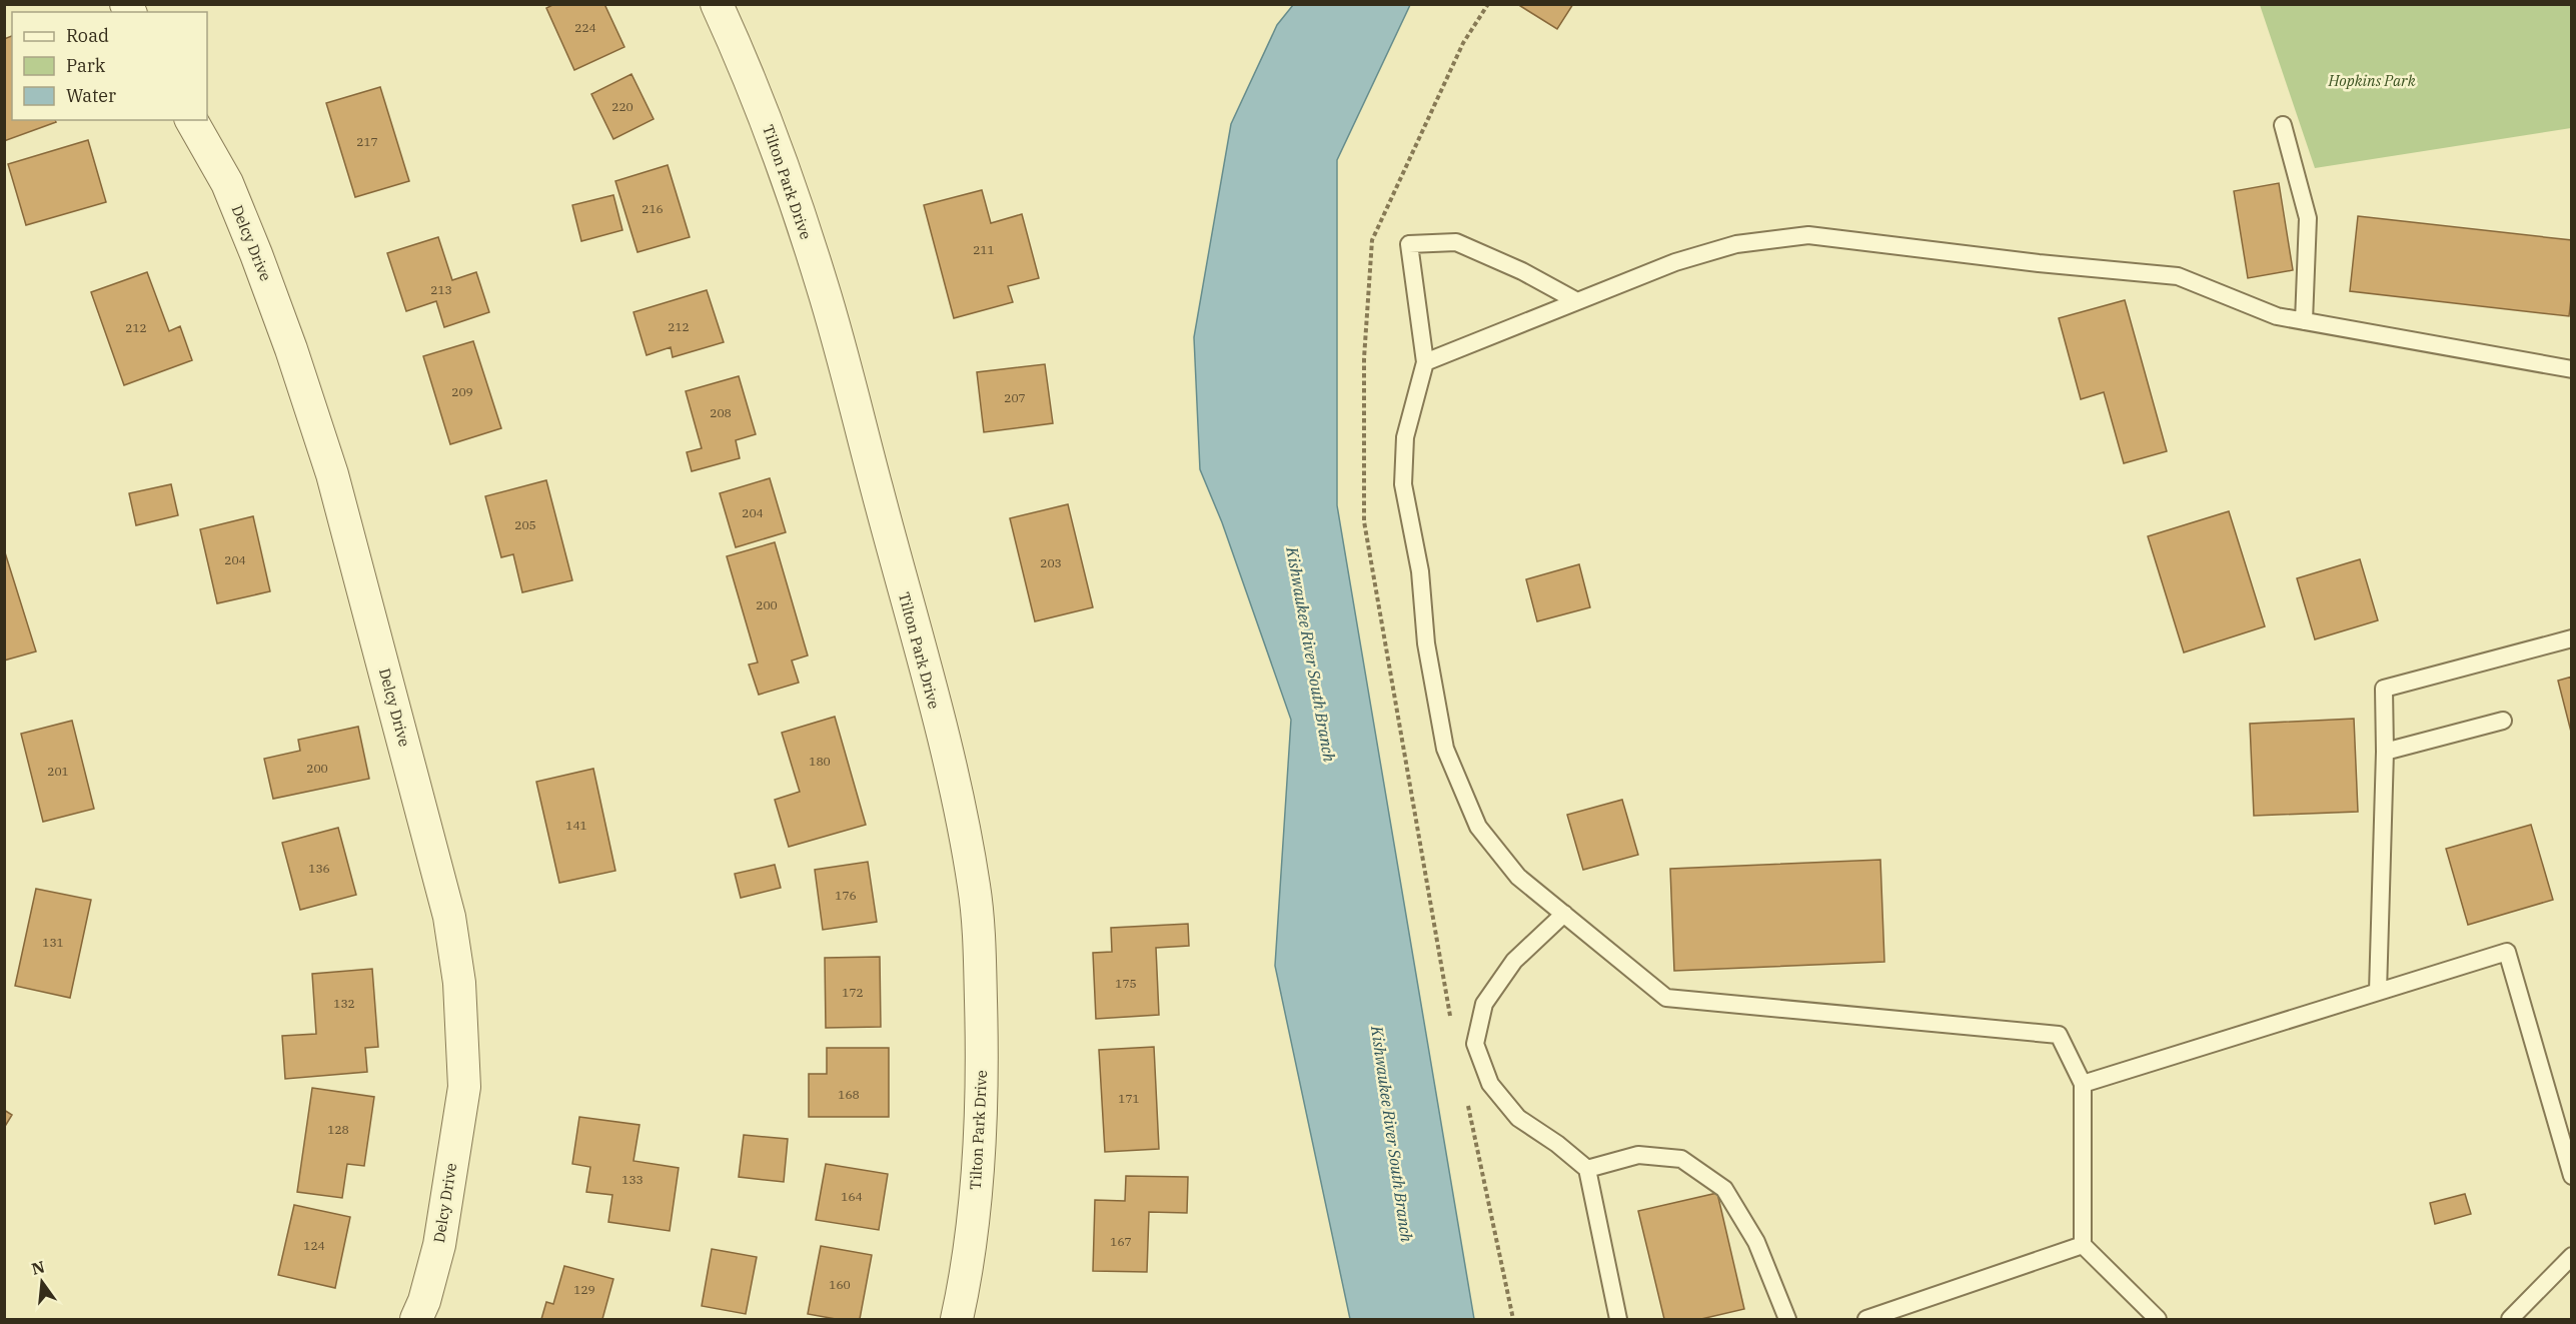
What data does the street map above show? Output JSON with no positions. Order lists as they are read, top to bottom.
{
  "streets": {
    "street": ["Tilton Park Drive", "Delcy Drive"]
  },
  "water": ["Kishwaukee River South Branch"],
  "parks": ["Hopkins Park"],
  "house_numbers": [
    "224",
    "220",
    "217",
    "216",
    "211",
    "213",
    "212",
    "212",
    "209",
    "207",
    "208",
    "204",
    "205",
    "204",
    "203",
    "200",
    "180",
    "200",
    "201",
    "141",
    "136",
    "176",
    "131",
    "175",
    "172",
    "132",
    "168",
    "171",
    "128",
    "133",
    "164",
    "167",
    "124",
    "160",
    "129"
  ],
  "legend": ["Road", "Park", "Water"],
  "north": "top"
}
